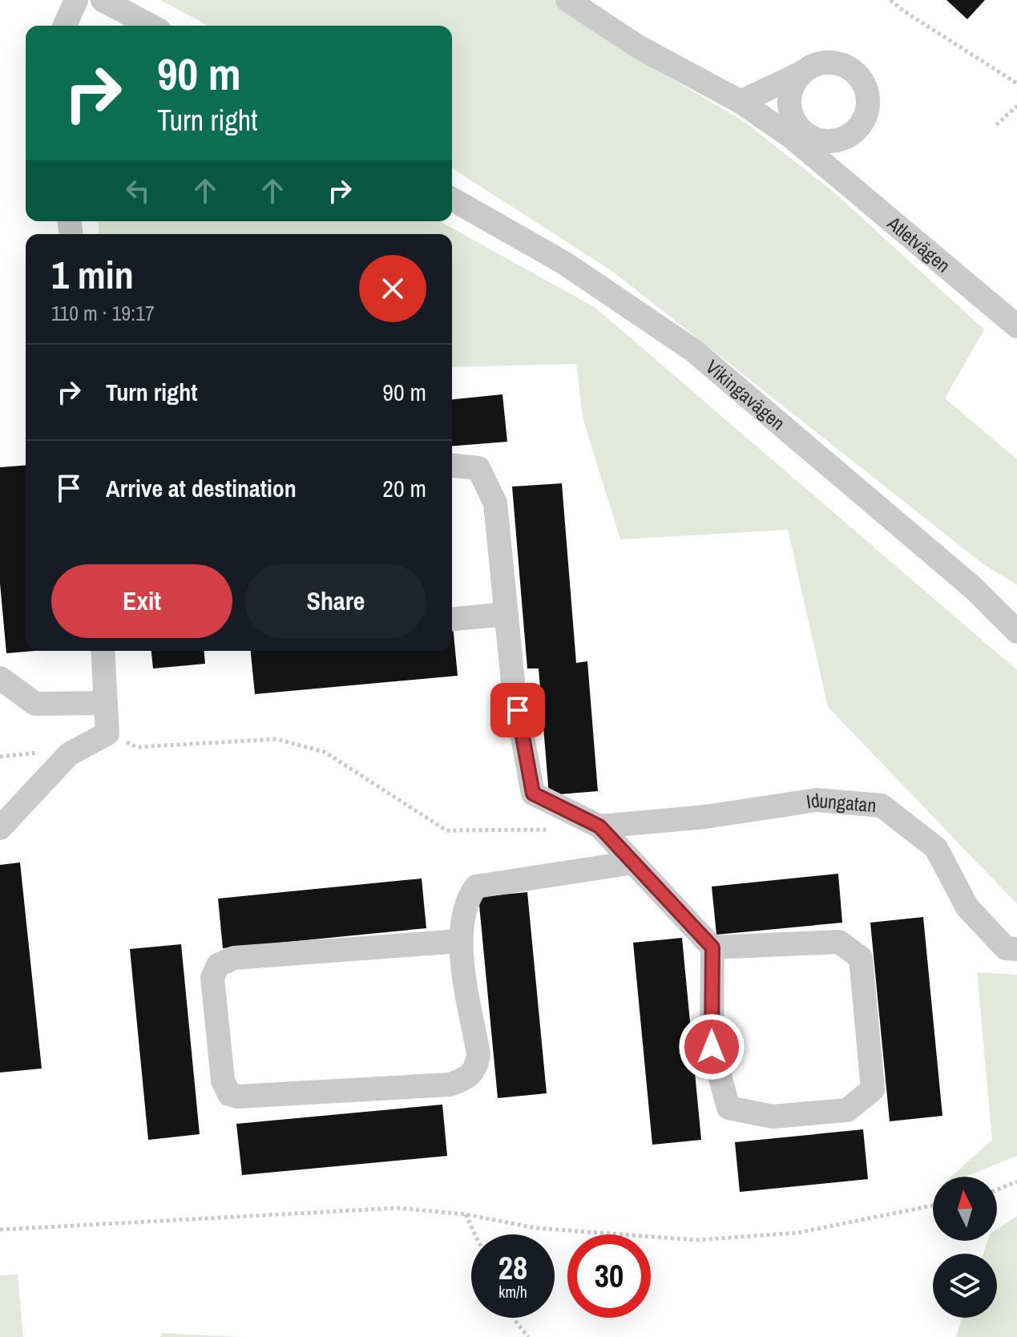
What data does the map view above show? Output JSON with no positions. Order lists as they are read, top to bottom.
{
  "streets": {
    "street": ["Atletvägen", "Vikingavägen", "Idungatan"]
  },
  "north": "top",
  "page": {
    "turn": ["90 m", "Turn right"],
    "heading": ["1 min", "110 m · 19:17"],
    "list": [
      {
        "name": "Turn right",
        "value": "90 m"
      },
      {
        "name": "Arrive at destination",
        "value": "20 m"
      }
    ],
    "buttons": ["Exit", "Share"],
    "speed": "28 km/h",
    "limit": "30"
  }
}
